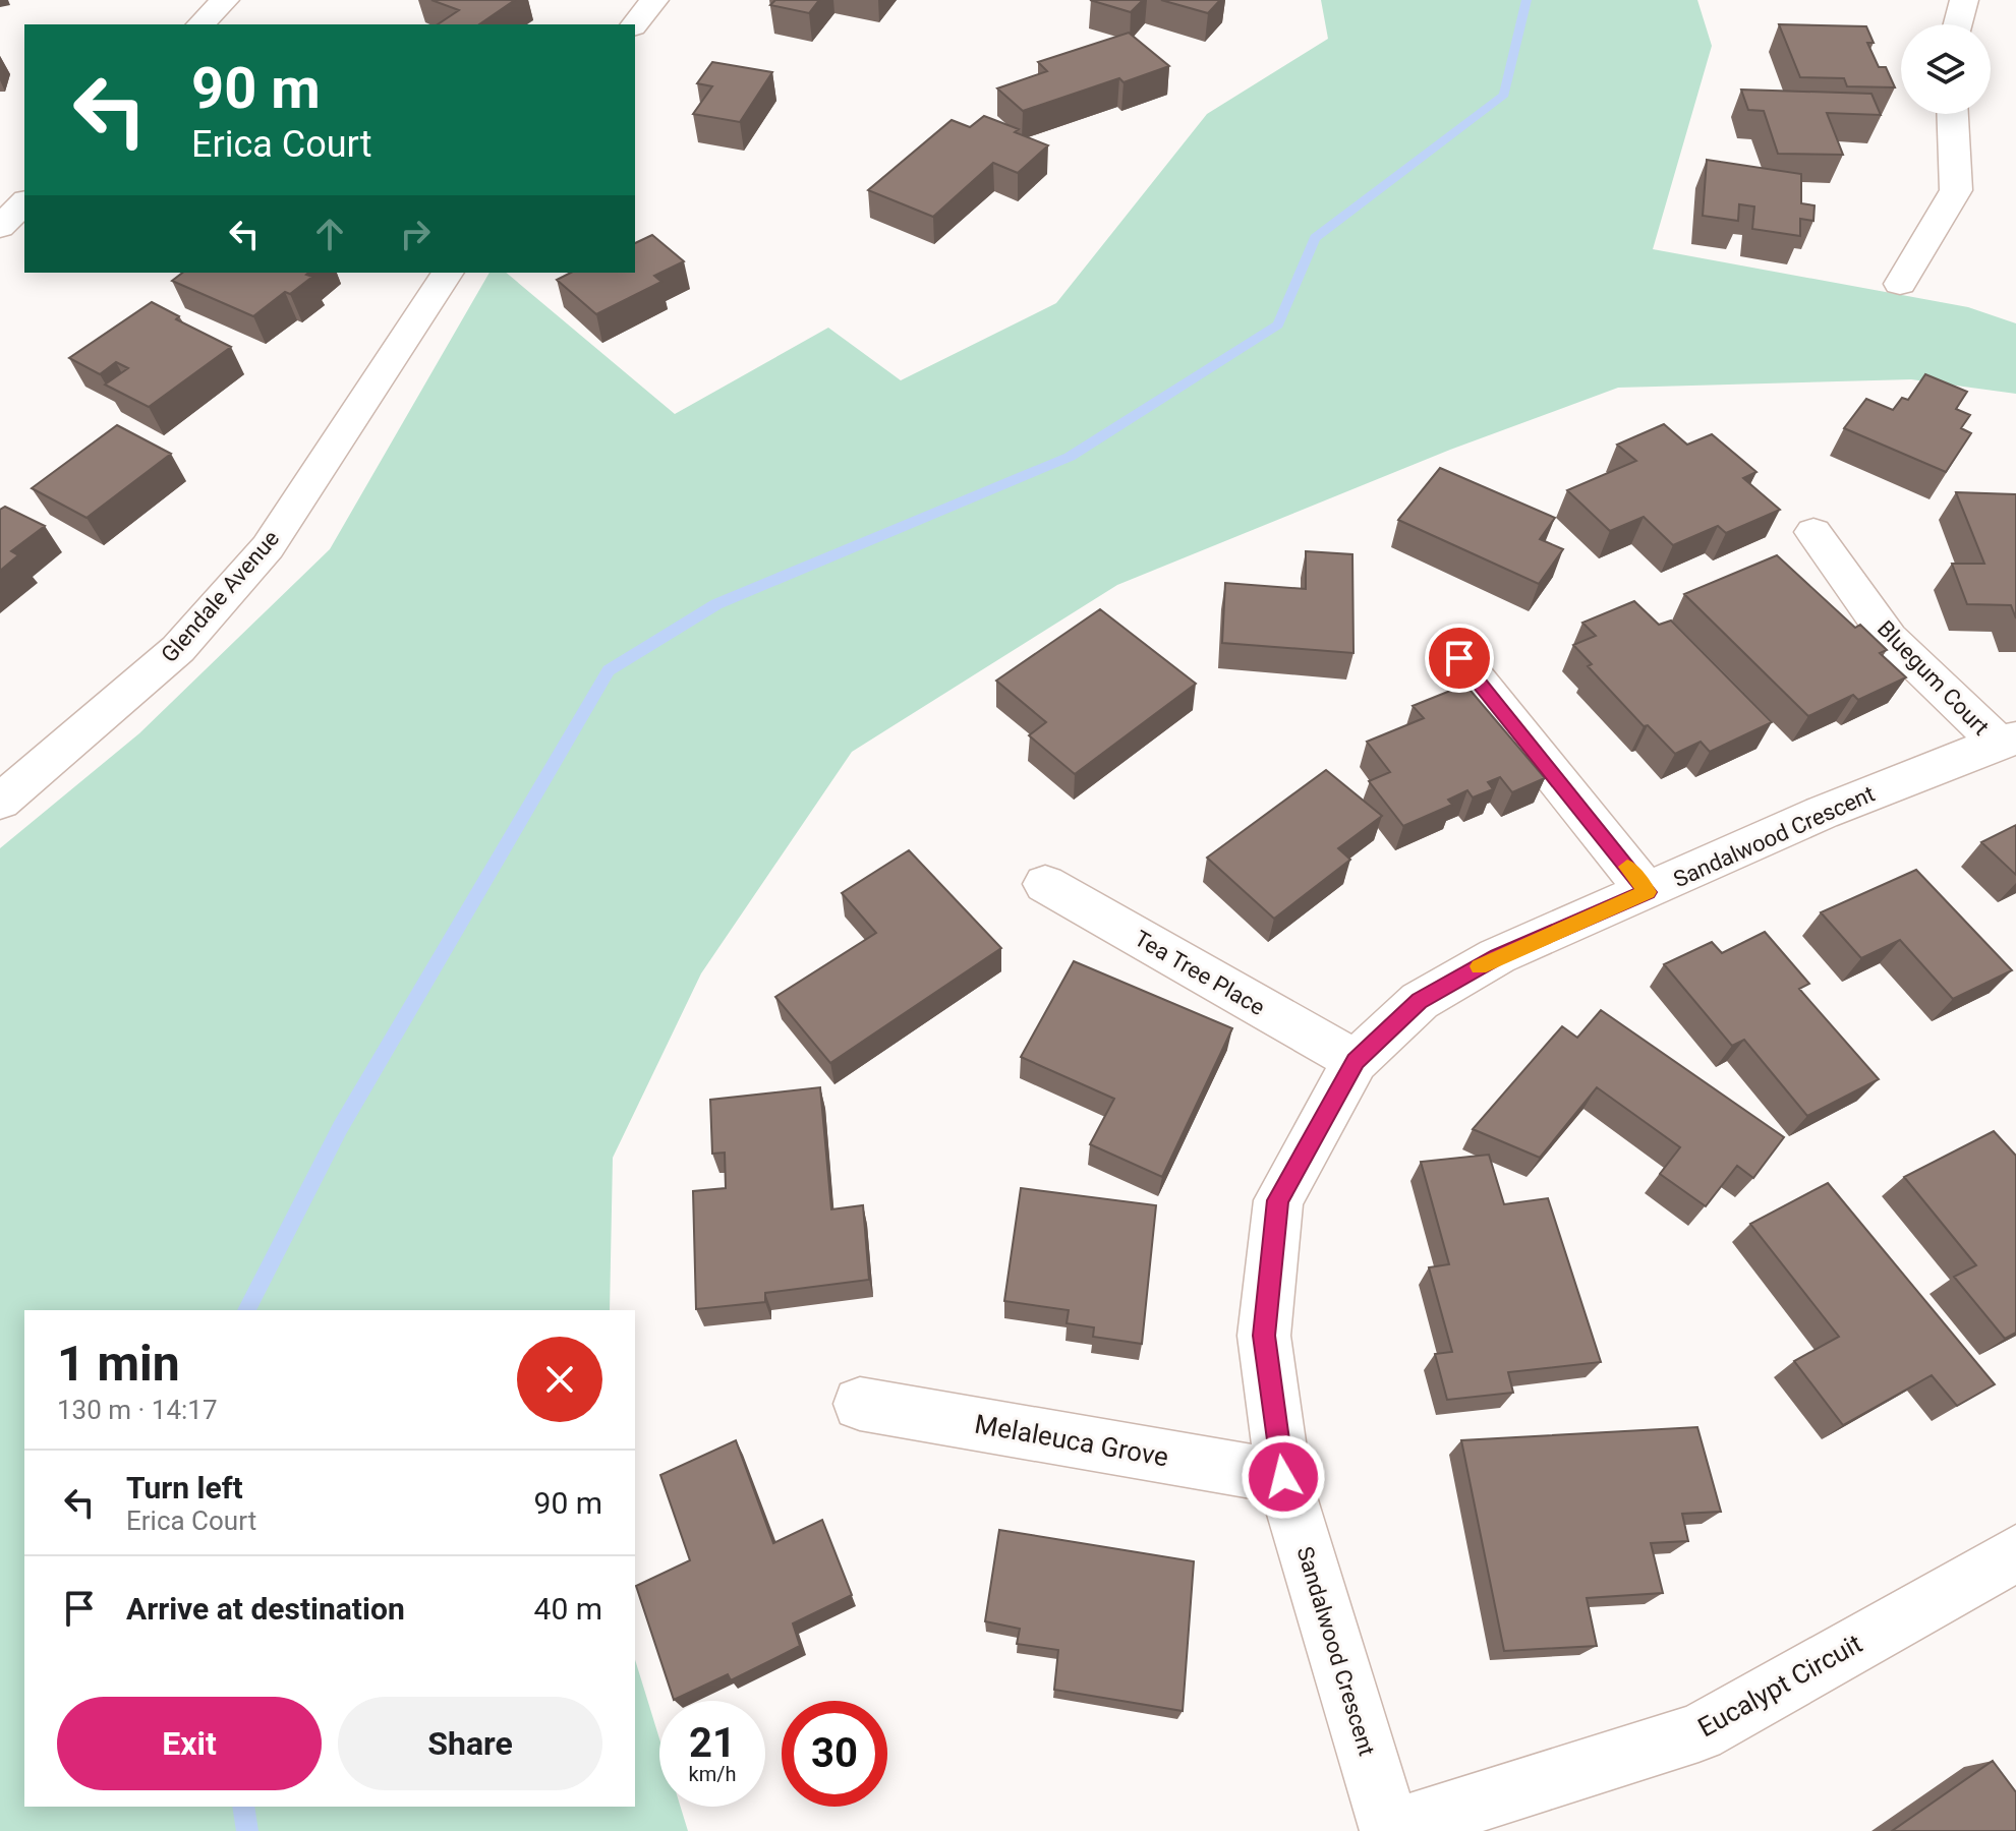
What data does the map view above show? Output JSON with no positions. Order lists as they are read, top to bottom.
{
  "streets": {
    "street": [
      "Glendale Avenue",
      "Bluegum Court",
      "Sandalwood Crescent",
      "Tea Tree Place",
      "Melaleuca Grove",
      "Eucalypt Circuit"
    ]
  },
  "crossings": [
    ["Bluegum Court", "Sandalwood Crescent"],
    ["Sandalwood Crescent", "Tea Tree Place"],
    ["Sandalwood Crescent", "Melaleuca Grove"],
    ["Sandalwood Crescent", "Eucalypt Circuit"]
  ],
  "page": {
    "turn": ["90 m", "Erica Court"],
    "heading": ["1 min", "130 m · 14:17"],
    "list": [
      {
        "name": "Turn left",
        "note": "Erica Court",
        "value": "90 m"
      },
      {
        "name": "Arrive at destination",
        "value": "40 m"
      }
    ],
    "buttons": ["Exit", "Share"],
    "speed": "21 km/h",
    "limit": "30"
  }
}
